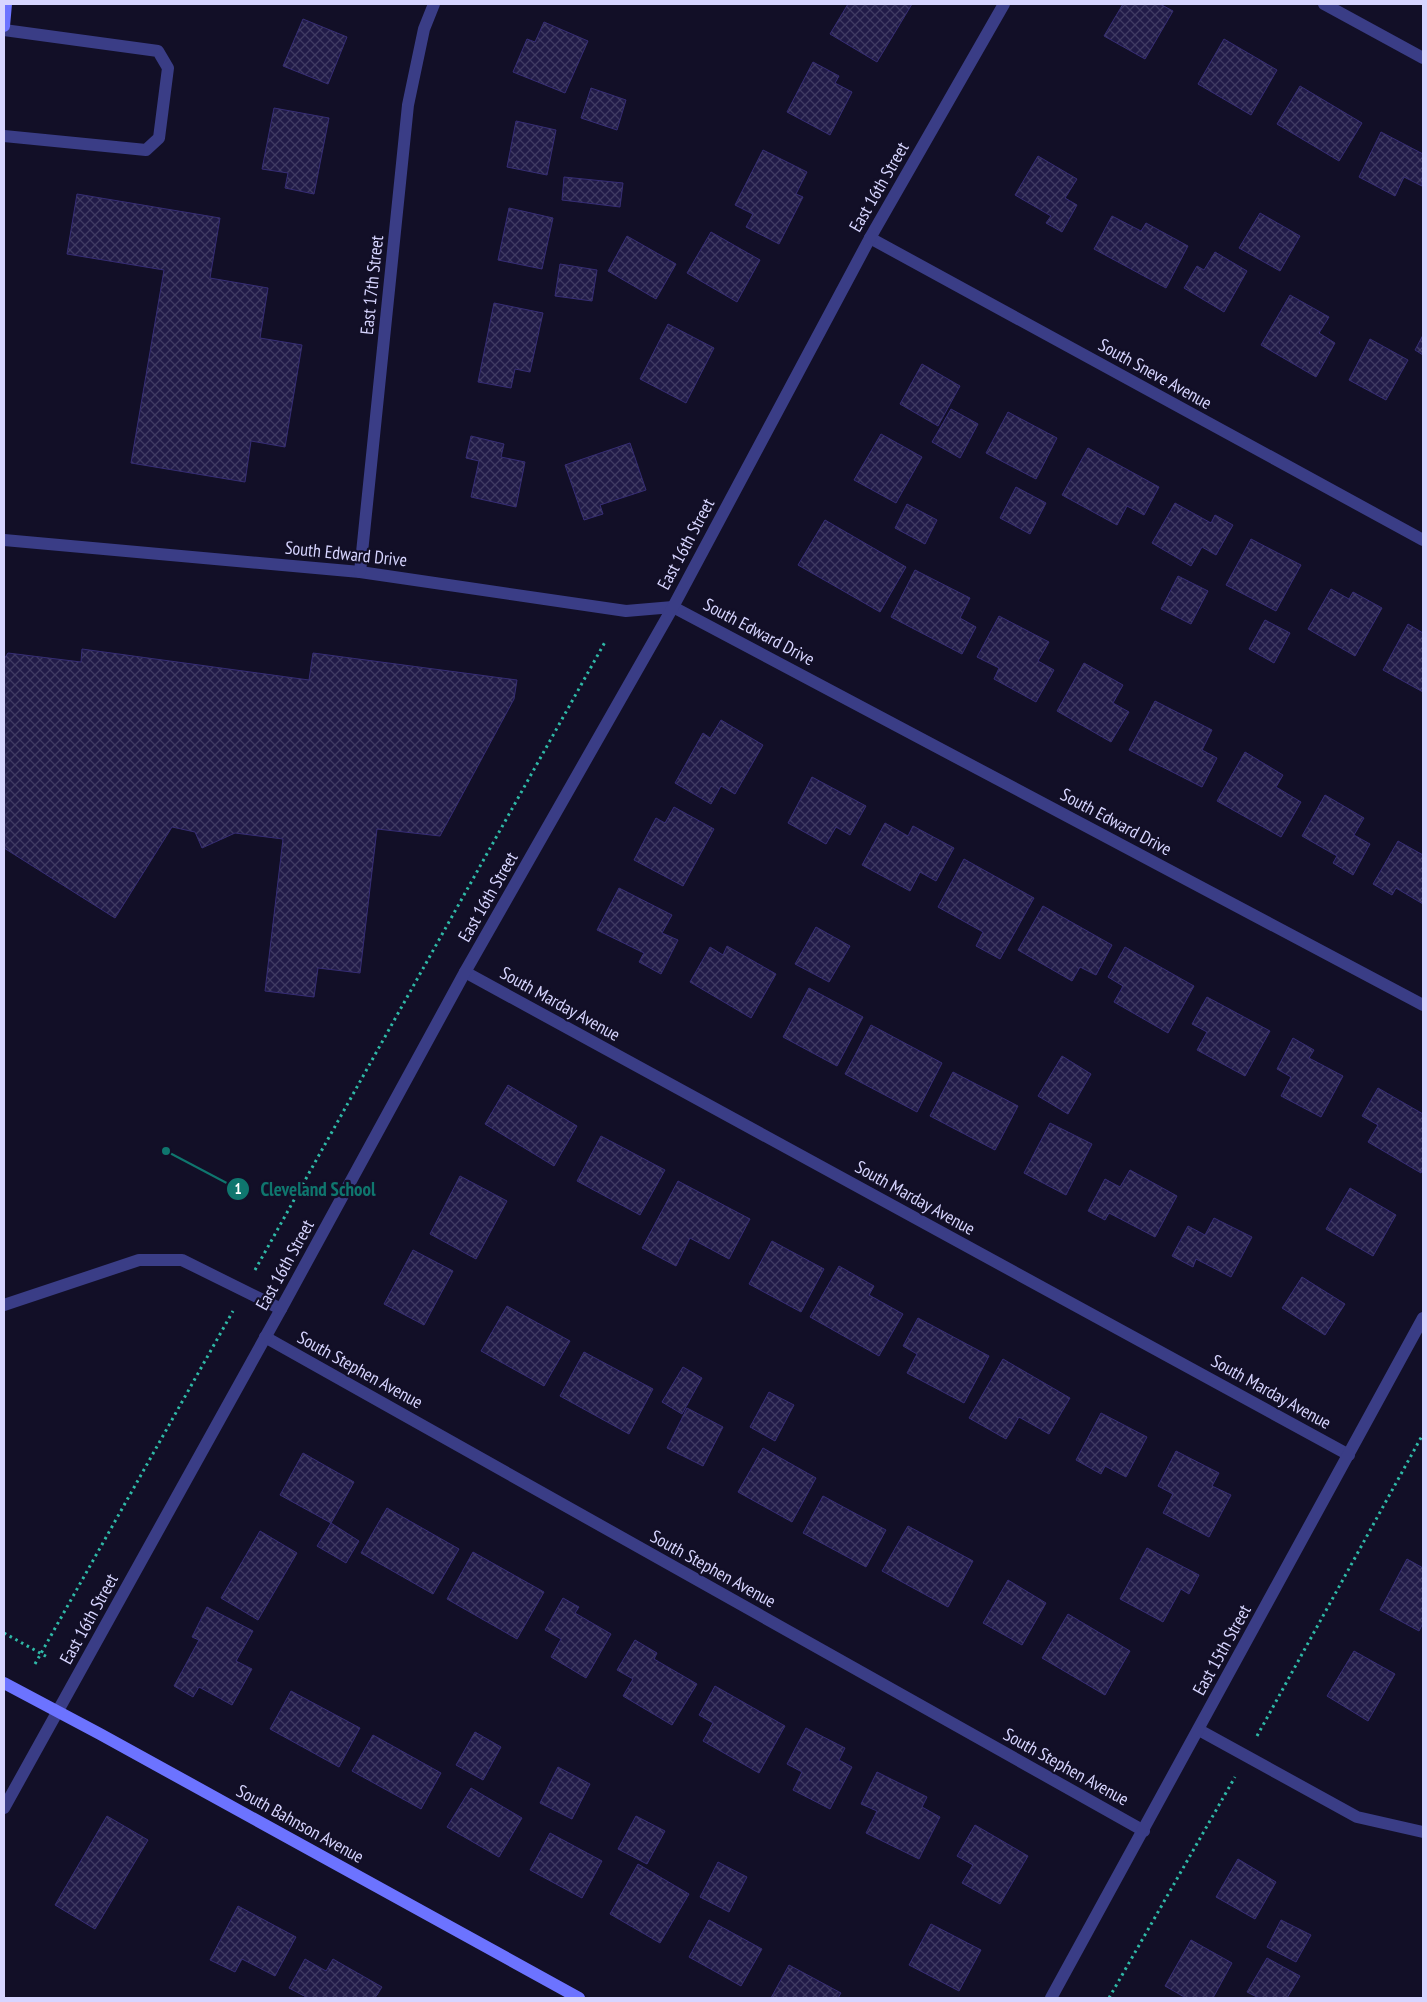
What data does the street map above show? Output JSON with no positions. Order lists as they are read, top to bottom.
{
  "streets": {
    "street": [
      "East 16th Street",
      "East 17th Street",
      "South Sneve Avenue",
      "South Edward Drive",
      "South Marday Avenue",
      "South Stephen Avenue",
      "East 15th Street",
      "South Bahnson Avenue"
    ]
  },
  "crossings": [
    ["East 16th Street", "South Sneve Avenue"],
    ["East 16th Street", "South Edward Drive"],
    ["East 16th Street", "South Marday Avenue"],
    ["East 16th Street", "South Stephen Avenue"],
    ["East 16th Street", "South Bahnson Avenue"],
    ["East 17th Street", "South Edward Drive"],
    ["South Marday Avenue", "East 15th Street"],
    ["South Stephen Avenue", "East 15th Street"]
  ],
  "places": ["Cleveland School"]
}
